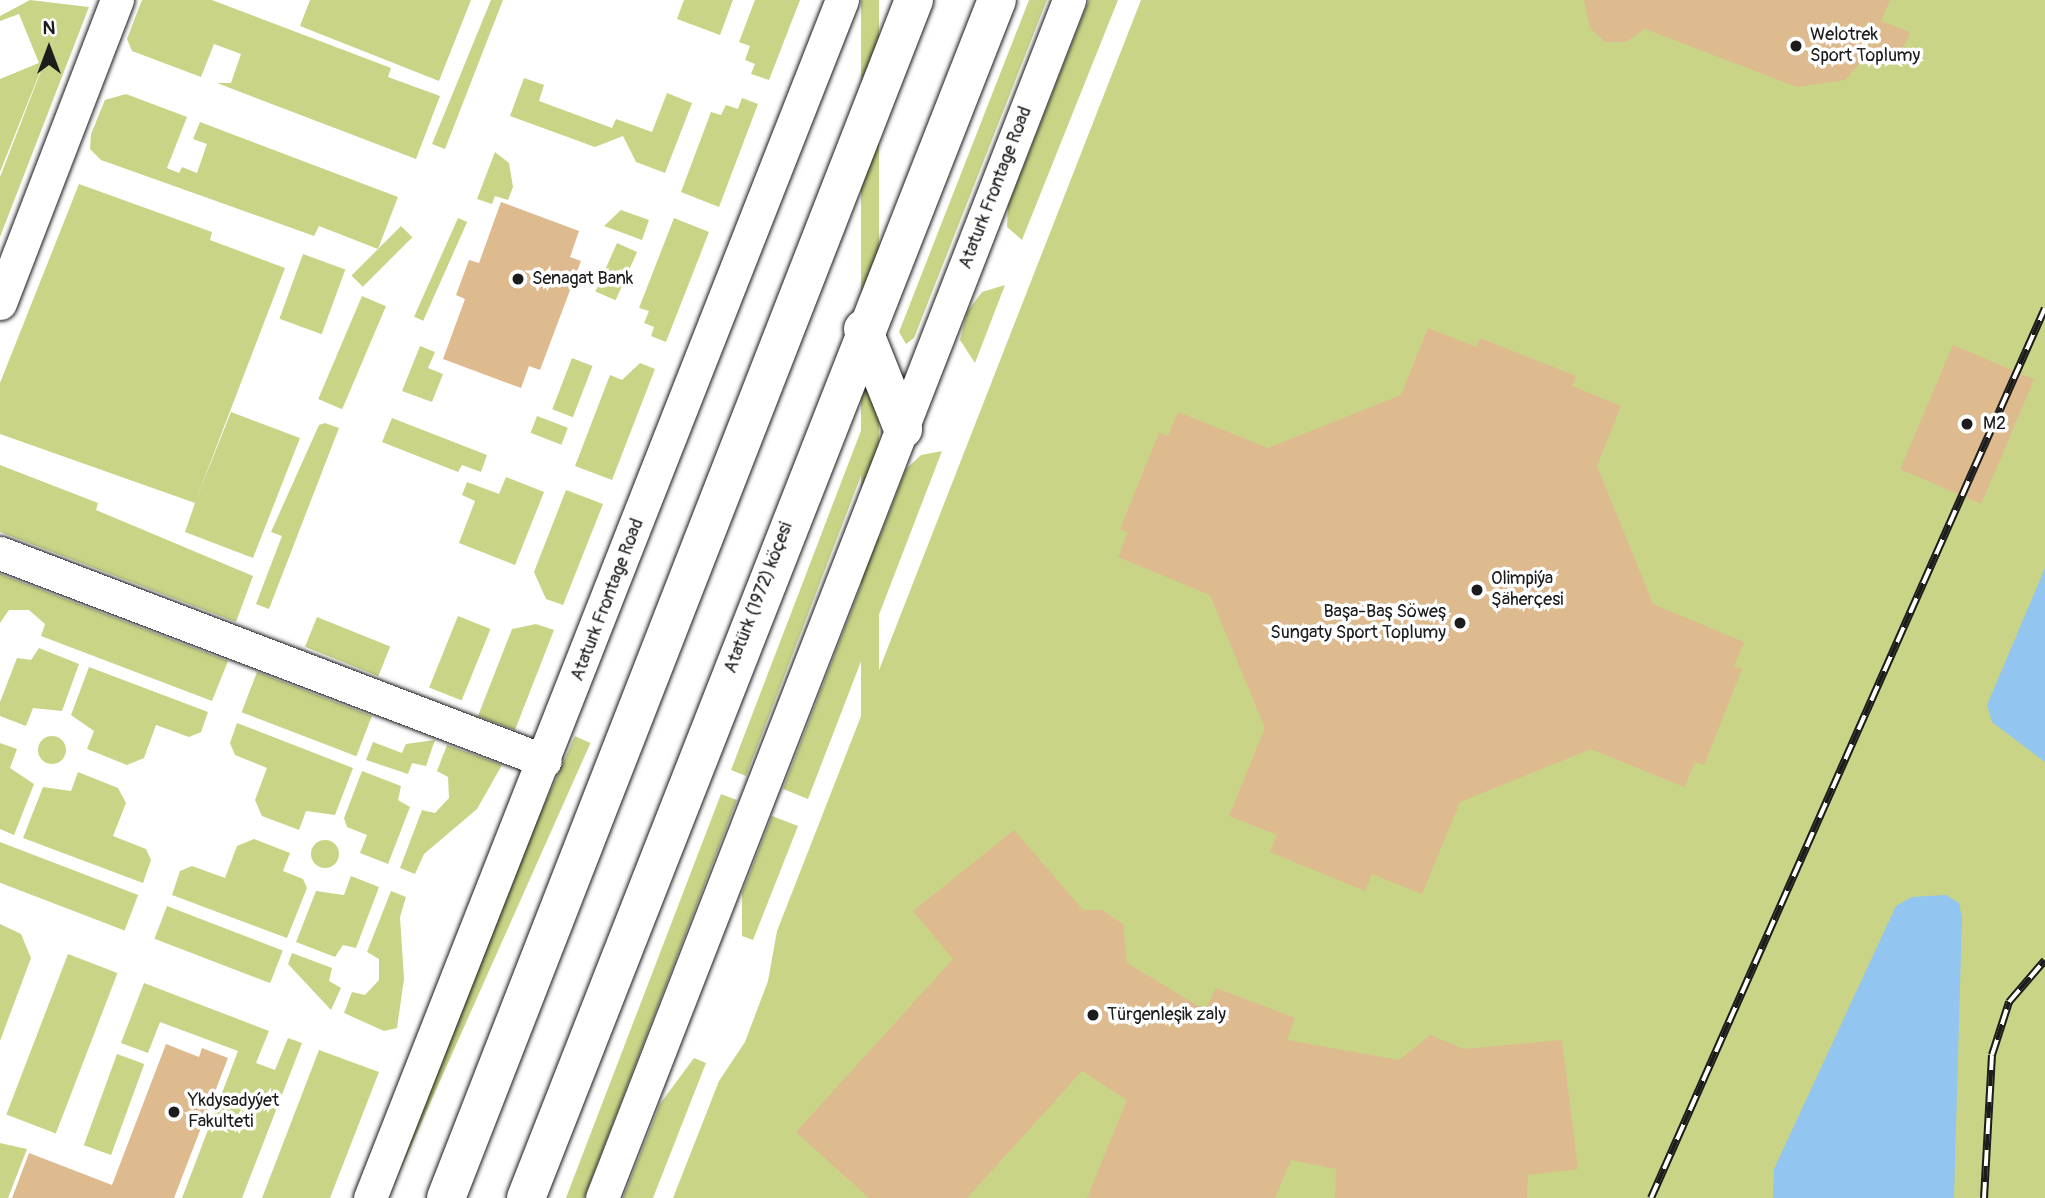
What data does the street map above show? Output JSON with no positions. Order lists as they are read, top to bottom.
{
  "streets": {
    "main road": ["Atatürk (1972) köçesi"],
    "street": ["Ataturk Frontage Road"]
  },
  "places": [
    "Welotrek Sport Toplumy",
    "Senagat Bank",
    "M2",
    "Olimpiýa Şäherçesi",
    "Başa-Baş Söweş Sungaty Sport Toplumy",
    "Türgenleşik zaly",
    "Ykdysadyýet Fakulteti"
  ],
  "north": "top"
}
